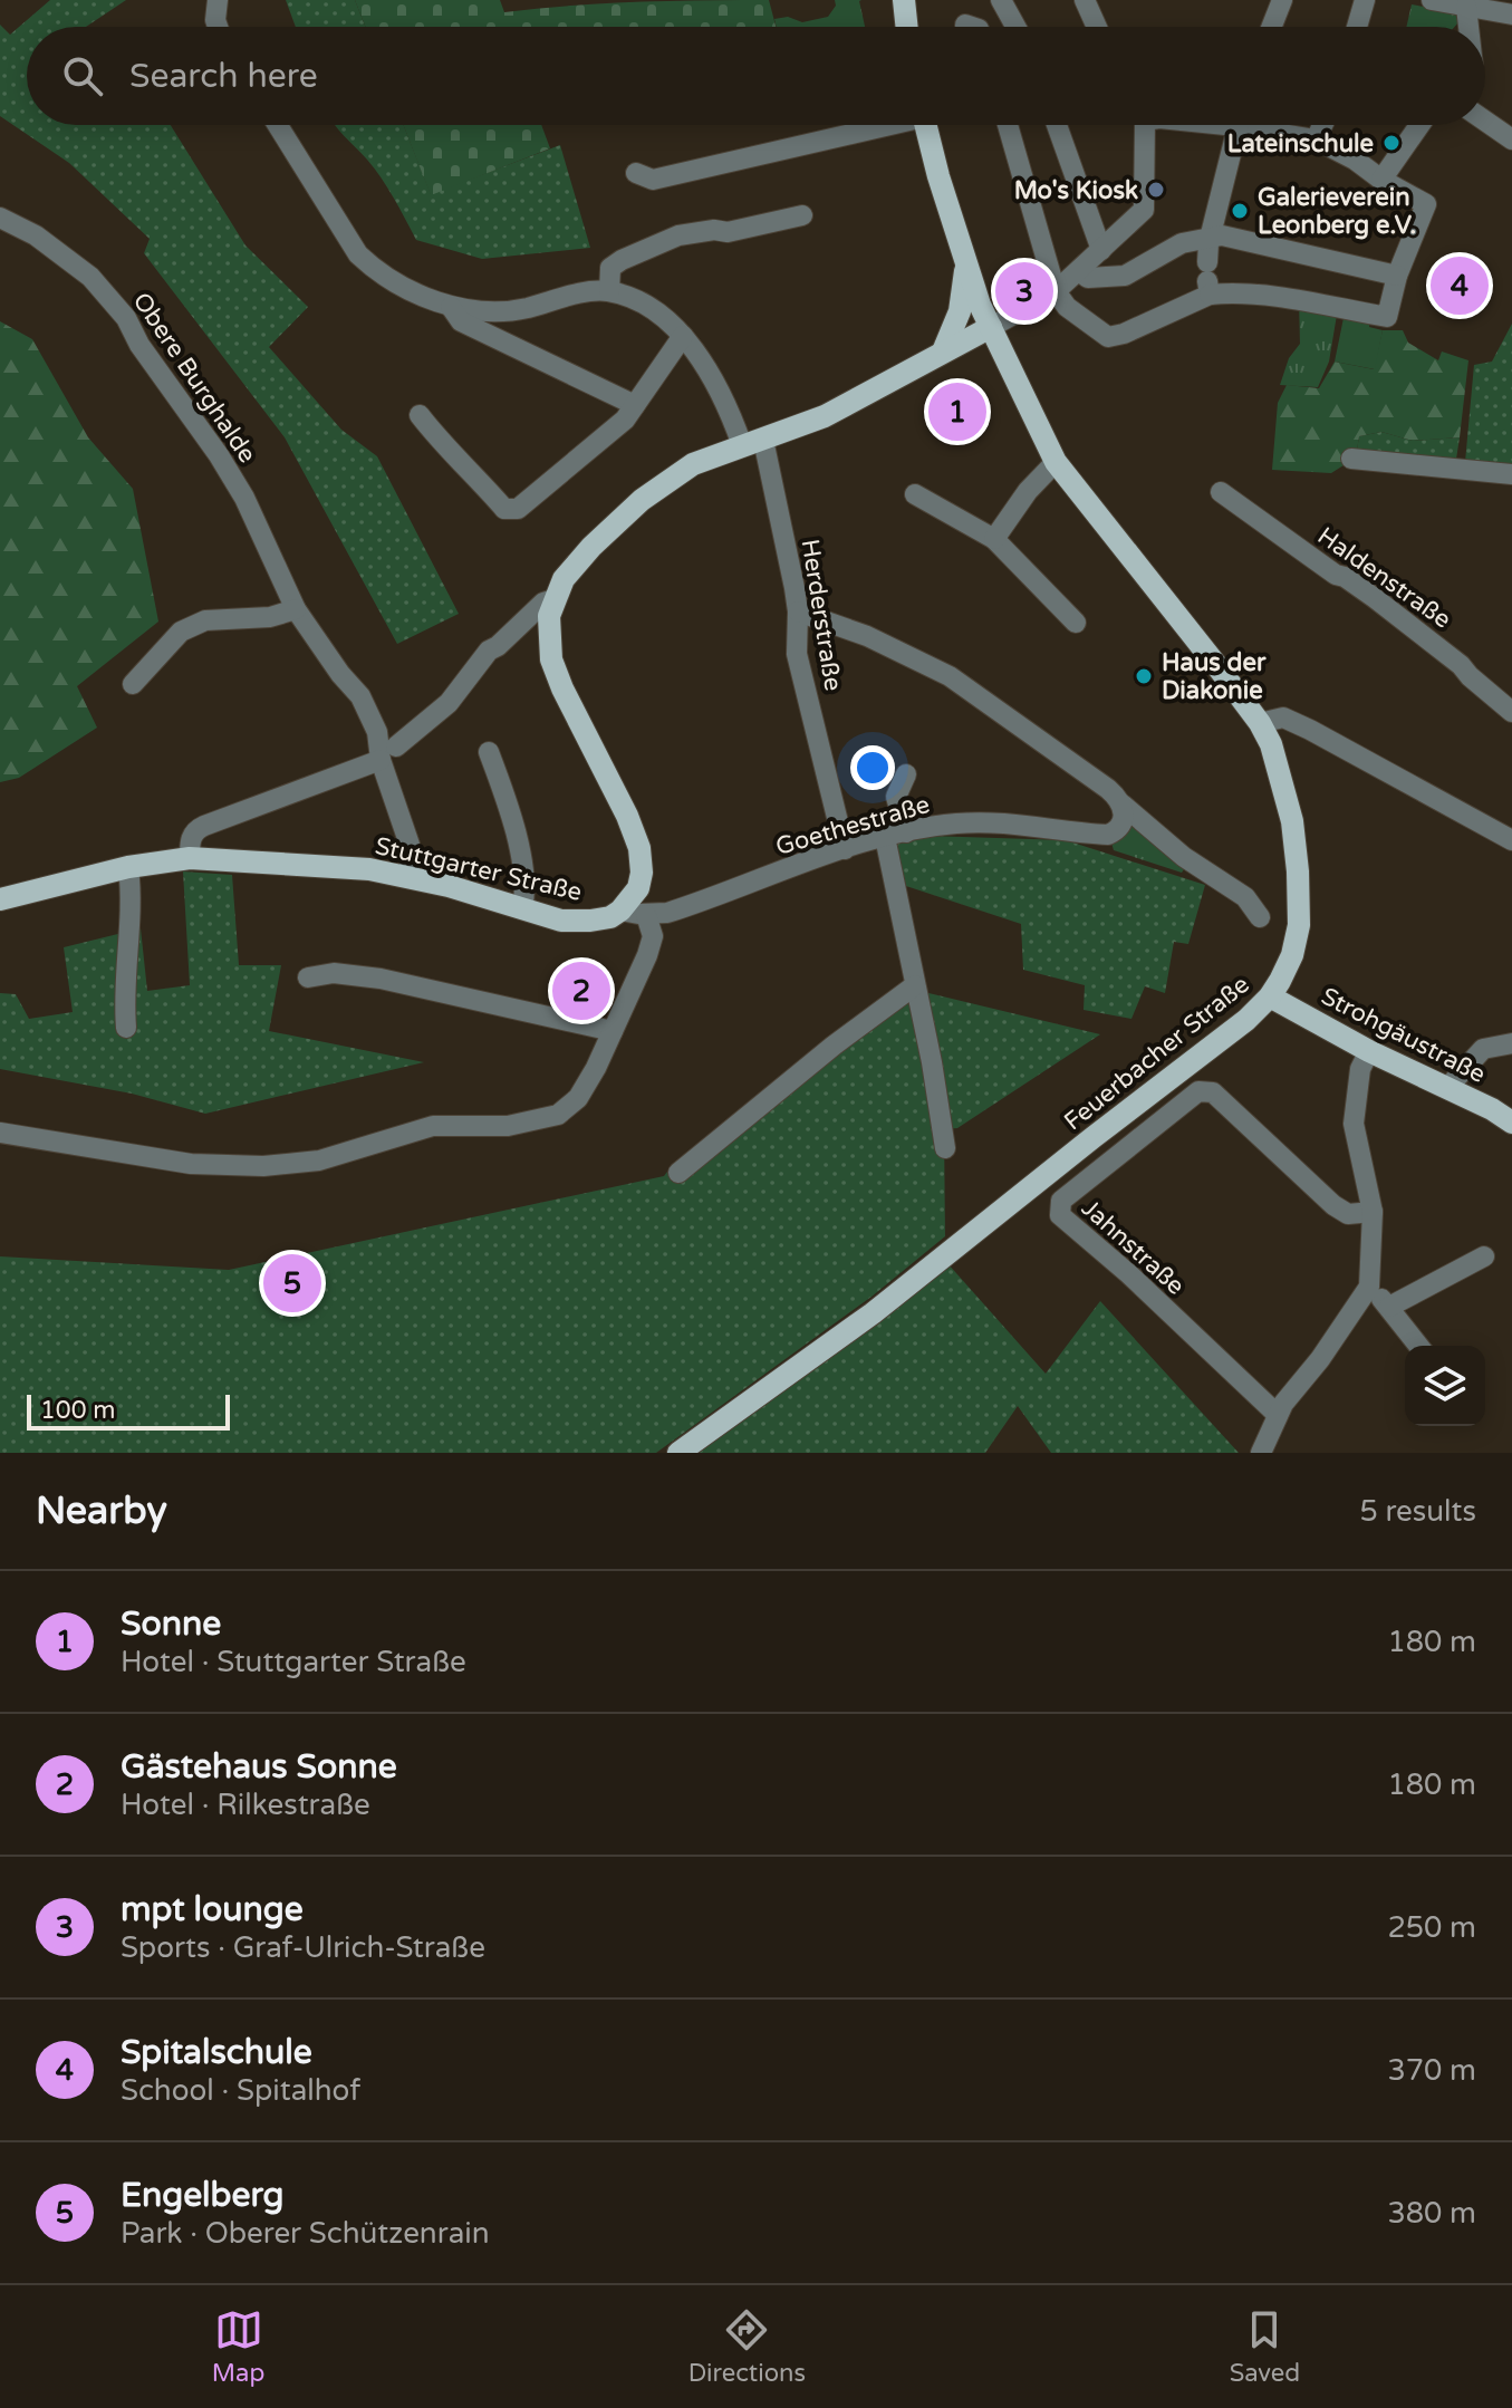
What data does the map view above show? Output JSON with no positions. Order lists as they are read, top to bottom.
{
  "streets": {
    "main road": ["Stuttgarter Straße", "Strohgäustraße", "Feuerbacher Straße"],
    "street": [
      "Obere Burghalde",
      "Haldenstraße",
      "Herderstraße",
      "Goethestraße",
      "Jahnstraße"
    ]
  },
  "crossings": [
    ["Obere Burghalde", "Stuttgarter Straße"],
    ["Herderstraße", "Goethestraße"],
    ["Goethestraße", "Stuttgarter Straße"],
    ["Strohgäustraße", "Feuerbacher Straße"]
  ],
  "places": [
    "Lateinschule",
    "Mo's Kiosk",
    "Galerieverein Leonberg e.V.",
    "Haus der Diakonie"
  ],
  "scale_bar": "100 m",
  "page": {
    "search": "Search here",
    "pins": [
      "4",
      "3",
      "1",
      "2",
      "5"
    ],
    "scale": "100 m",
    "heading": ["Nearby", "5 results"],
    "list": [
      {
        "mark": "1",
        "name": "Sonne",
        "note": "Hotel · Stuttgarter Straße",
        "value": "180 m"
      },
      {
        "mark": "2",
        "name": "Gästehaus Sonne",
        "note": "Hotel · Rilkestraße",
        "value": "180 m"
      },
      {
        "mark": "3",
        "name": "mpt lounge",
        "note": "Sports · Graf-Ulrich-Straße",
        "value": "250 m"
      },
      {
        "mark": "4",
        "name": "Spitalschule",
        "note": "School · Spitalhof",
        "value": "370 m"
      },
      {
        "mark": "5",
        "name": "Engelberg",
        "note": "Park · Oberer Schützenrain",
        "value": "380 m"
      }
    ],
    "nav": ["Map", "Directions", "Saved"]
  }
}
